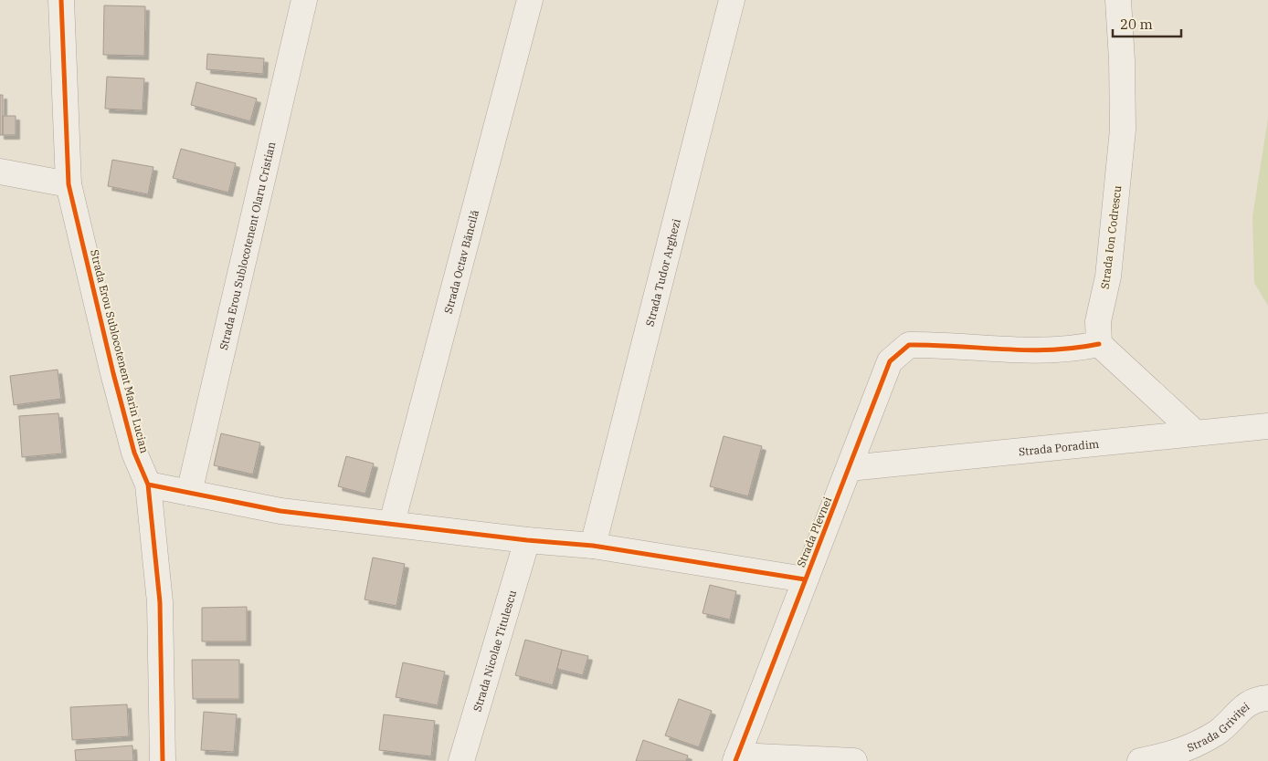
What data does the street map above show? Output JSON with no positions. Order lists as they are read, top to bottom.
{
  "streets": {
    "street": [
      "Strada Ion Codrescu",
      "Strada Erou Sublocotenent Olaru Cristian",
      "Strada Octav Băncilă",
      "Strada Tudor Arghezi",
      "Strada Erou Sublocotenent Marin Lucian",
      "Strada Poradim",
      "Strada Plevnei",
      "Strada Nicolae Titulescu",
      "Strada Griviței"
    ]
  },
  "crossings": [
    ["Strada Ion Codrescu", "Strada Plevnei"],
    ["Strada Poradim", "Strada Plevnei"]
  ],
  "scale_bar": "20 m"
}
